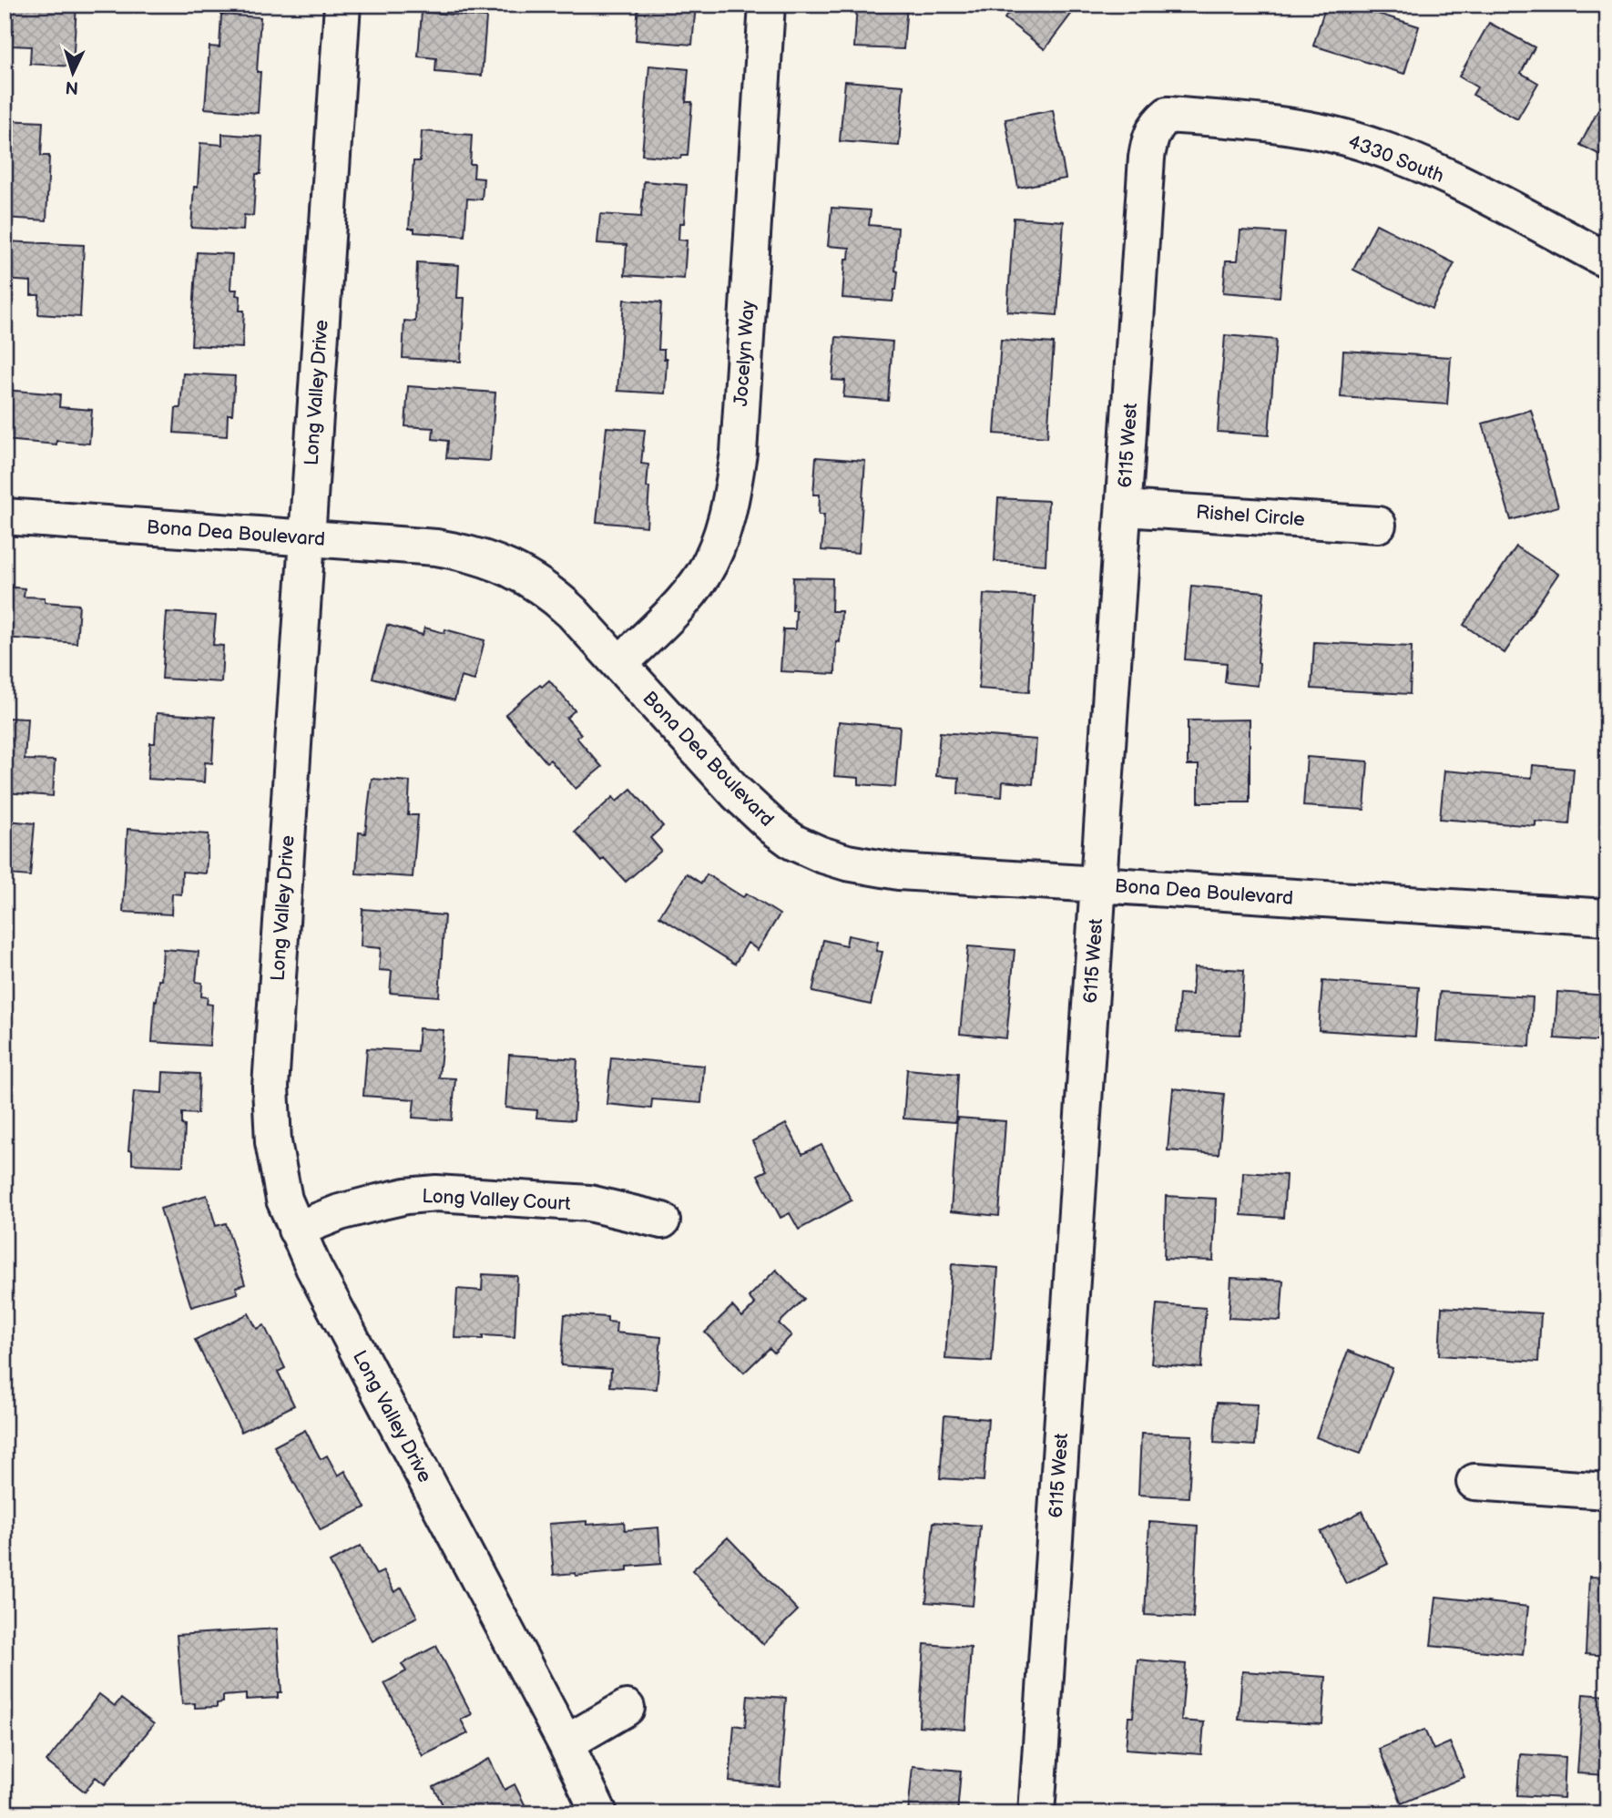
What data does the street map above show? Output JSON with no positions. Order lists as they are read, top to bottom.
{
  "streets": {
    "street": [
      "4330 South",
      "Jocelyn Way",
      "Long Valley Drive",
      "6115 West",
      "Rishel Circle",
      "Bona Dea Boulevard",
      "Long Valley Court"
    ]
  },
  "crossings": [
    ["4330 South", "6115 West"],
    ["Jocelyn Way", "Bona Dea Boulevard"],
    ["Long Valley Drive", "Bona Dea Boulevard"],
    ["Long Valley Drive", "Long Valley Court"],
    ["6115 West", "Rishel Circle"],
    ["6115 West", "Bona Dea Boulevard"]
  ],
  "north": "bottom"
}
